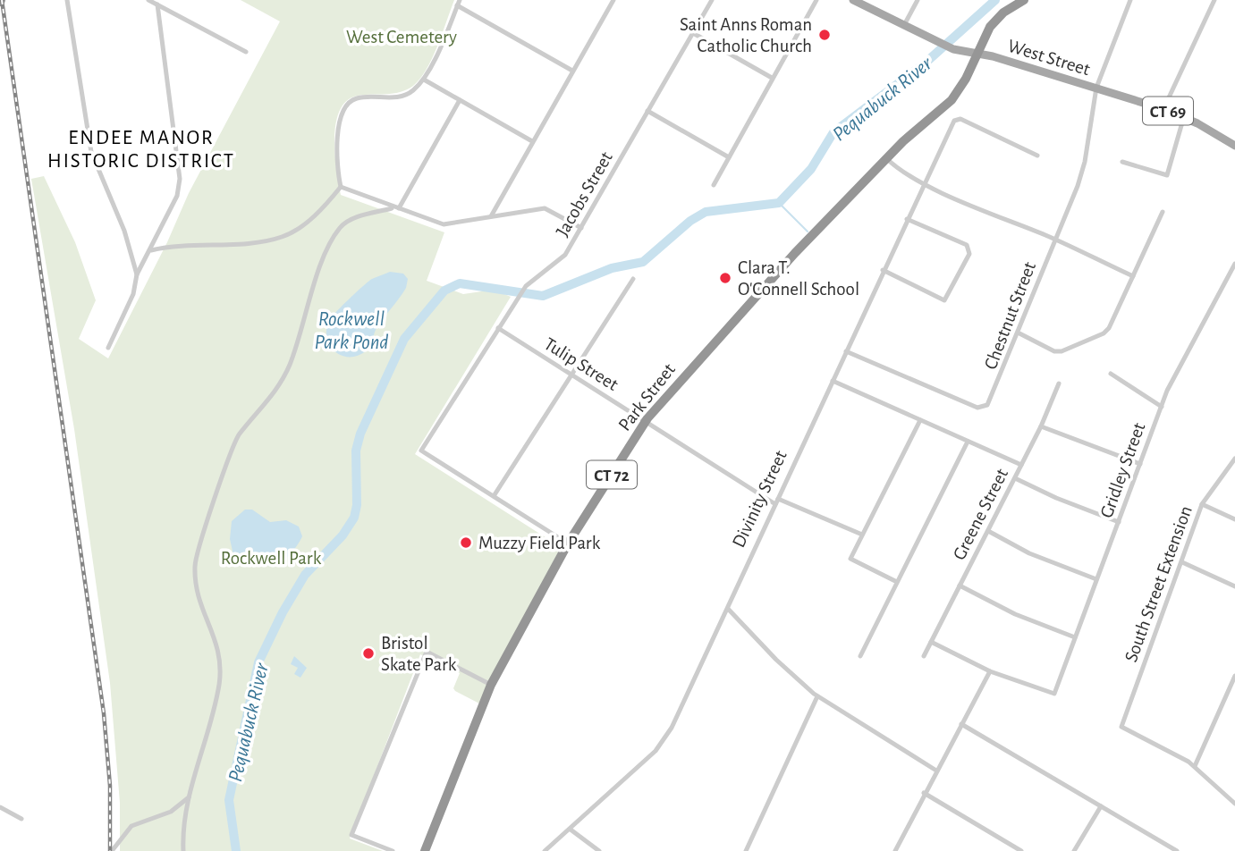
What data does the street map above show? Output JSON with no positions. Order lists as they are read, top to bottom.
{
  "streets": {
    "highway": ["Park Street", "CT 72"],
    "main road": ["West Street", "CT 69"],
    "street": [
      "Jacobs Street",
      "Chestnut Street",
      "Tulip Street",
      "Gridley Street",
      "Divinity Street",
      "Greene Street",
      "South Street Extension"
    ]
  },
  "crossings": [
    ["West Street", "Chestnut Street"],
    ["West Street", "Park Street"],
    ["West Street", "CT 72"],
    ["Jacobs Street", "Tulip Street"],
    ["Chestnut Street", "Divinity Street"],
    ["Tulip Street", "Park Street"],
    ["Tulip Street", "Divinity Street"],
    ["Park Street", "CT 72"]
  ],
  "districts": ["ENDEE MANOR HISTORIC DISTRICT"],
  "water": ["Pequabuck River", "Rockwell Park Pond"],
  "parks": ["West Cemetery", "Rockwell Park"],
  "places": [
    "Saint Anns Roman Catholic Church",
    "Clara T. O'Connell School",
    "Muzzy Field Park",
    "Bristol Skate Park"
  ]
}
